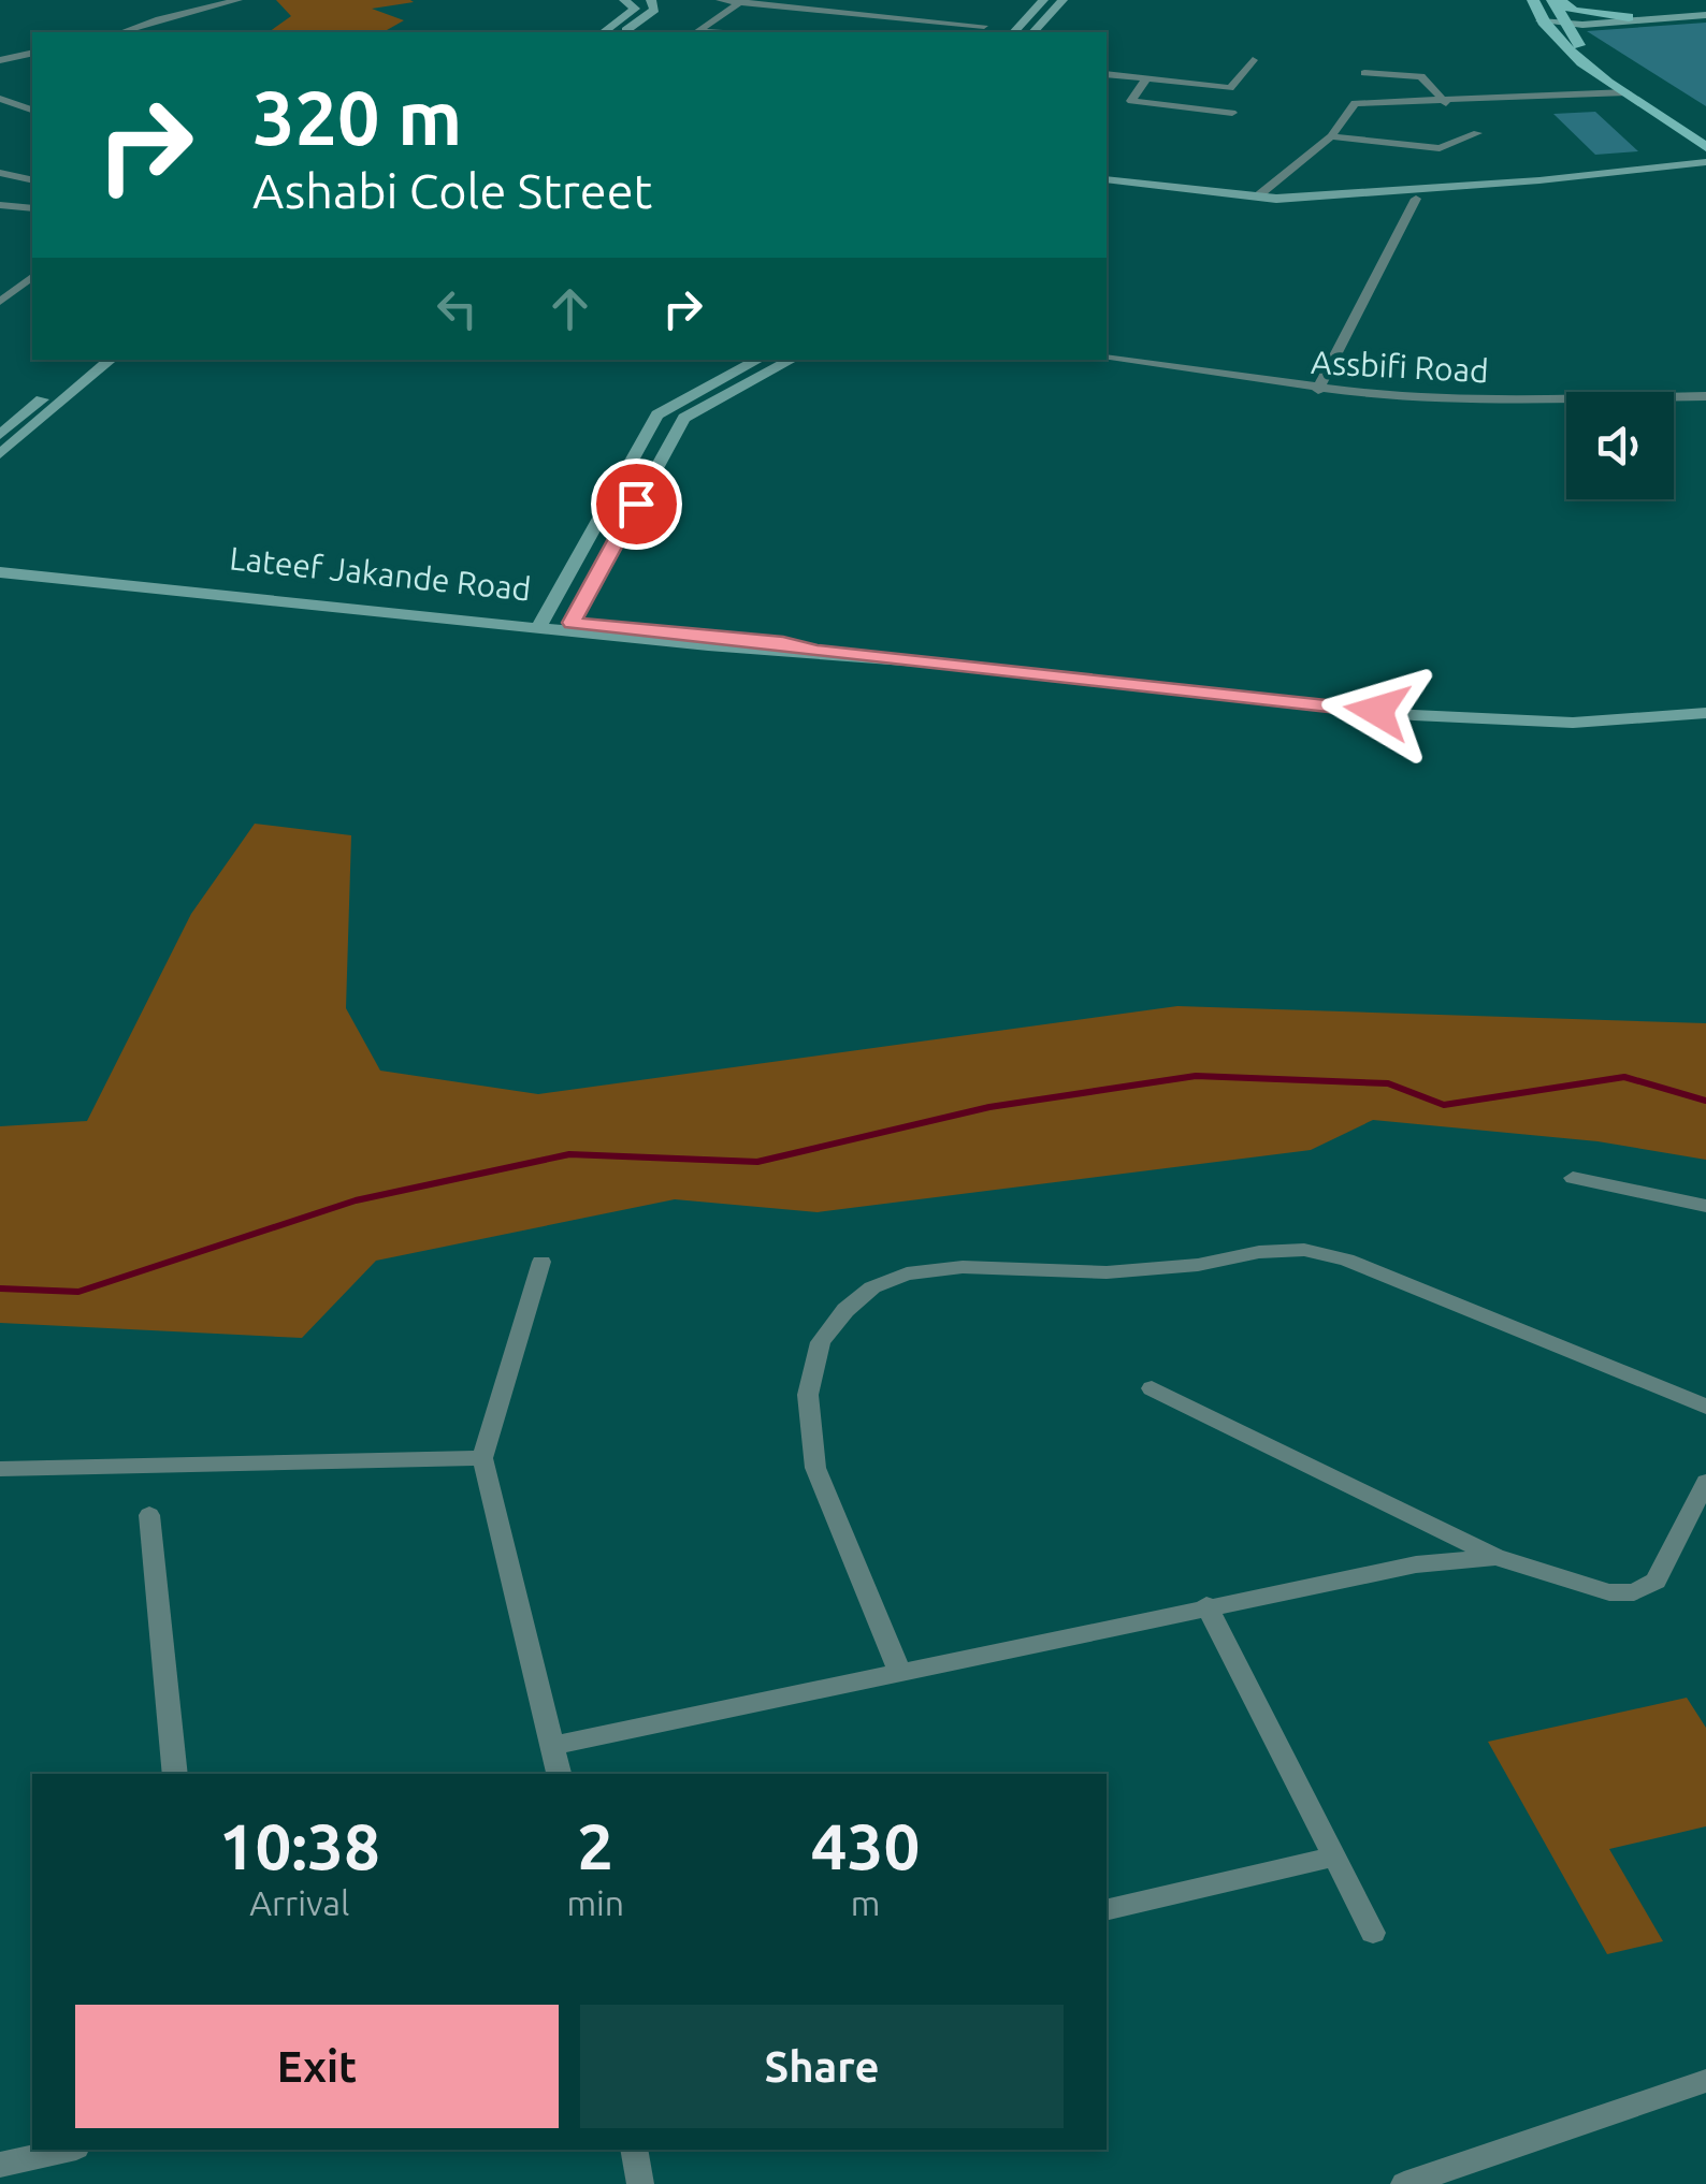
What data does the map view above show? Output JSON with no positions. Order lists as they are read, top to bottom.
{
  "streets": {
    "street": ["Assbifi Road", "Lateef Jakande Road"]
  },
  "page": {
    "turn": ["320 m", "Ashabi Cole Street"],
    "eta": [
      "10:38",
      "Arrival",
      "2",
      "min",
      "430",
      "m"
    ],
    "buttons": ["Exit", "Share"]
  }
}
